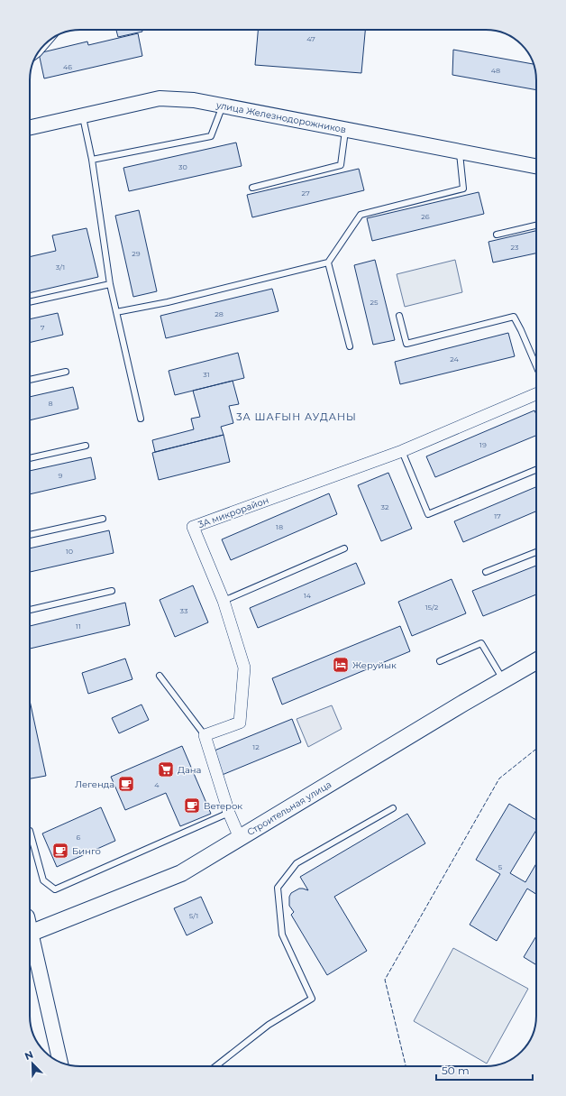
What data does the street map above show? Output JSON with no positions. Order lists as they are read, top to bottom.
{
  "streets": {
    "main road": ["Строительная улица"],
    "street": ["улица Железнодорожников", "3А микрорайон"]
  },
  "districts": ["3А ШАҒЫН АУДАНЫ"],
  "places": {
    "hotel": ["Жеруйык"],
    "supermarket": ["Дана"],
    "cafe": ["Легенда", "Ветерок", "Бинго"]
  },
  "house_numbers": [
    "47",
    "46",
    "48",
    "30",
    "27",
    "26",
    "23",
    "29",
    "3/1",
    "25",
    "28",
    "7",
    "24",
    "31",
    "8",
    "19",
    "9",
    "32",
    "17",
    "18",
    "10",
    "14",
    "15/2",
    "33",
    "11",
    "12",
    "4",
    "6",
    "5",
    "5/1"
  ],
  "scale_bar": "50 m",
  "north": "top left"
}
